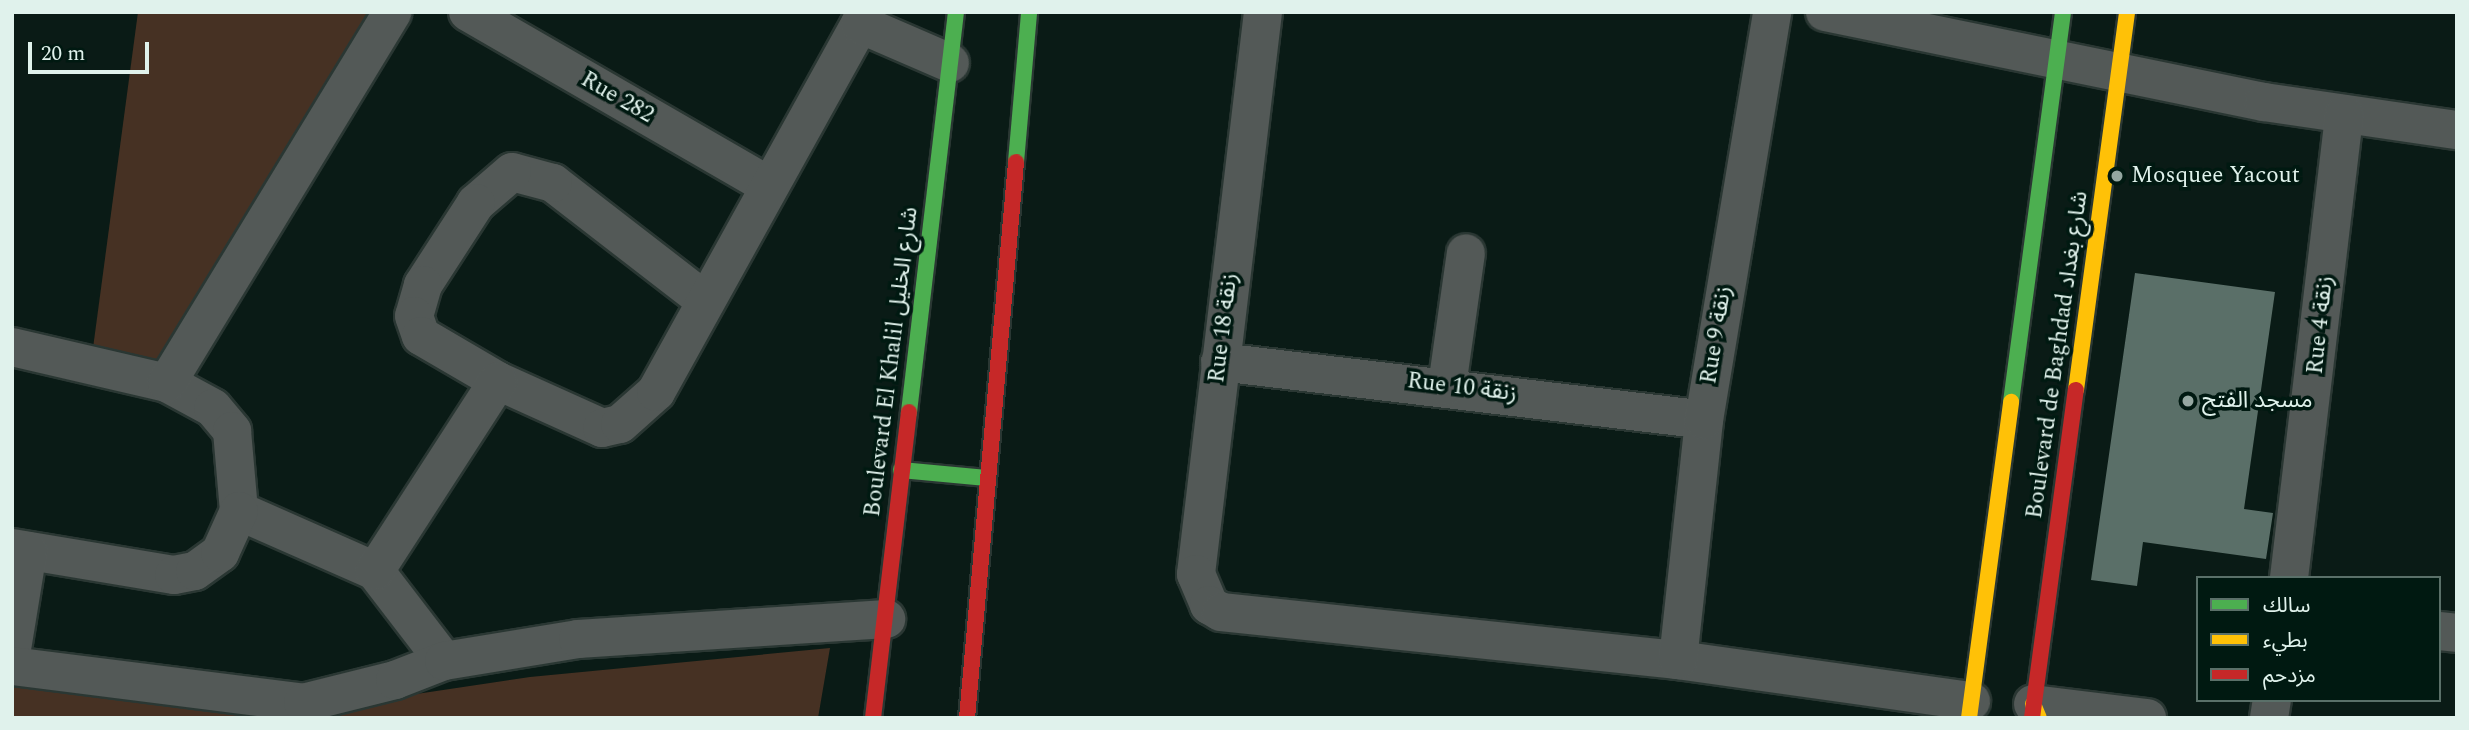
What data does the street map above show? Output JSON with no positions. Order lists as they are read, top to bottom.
{
  "streets": {
    "street": [
      "Rue 282",
      "Rue 4 زنقة",
      "Rue 18 زنقة",
      "Rue 9 زنقة",
      "Boulevard de Baghdad شارع بغداد",
      "Boulevard El Khalil شارع الخليل",
      "Rue 10 زنقة"
    ]
  },
  "crossings": [
    ["Rue 18 زنقة", "Rue 9 زنقة"],
    ["Rue 18 زنقة", "Rue 10 زنقة"],
    ["Rue 9 زنقة", "Rue 10 زنقة"]
  ],
  "places": ["Mosquee Yacout", "مسجد الفتح"],
  "legend": ["سالك", "بطيء", "مزدحم"],
  "scale_bar": "20 m"
}
